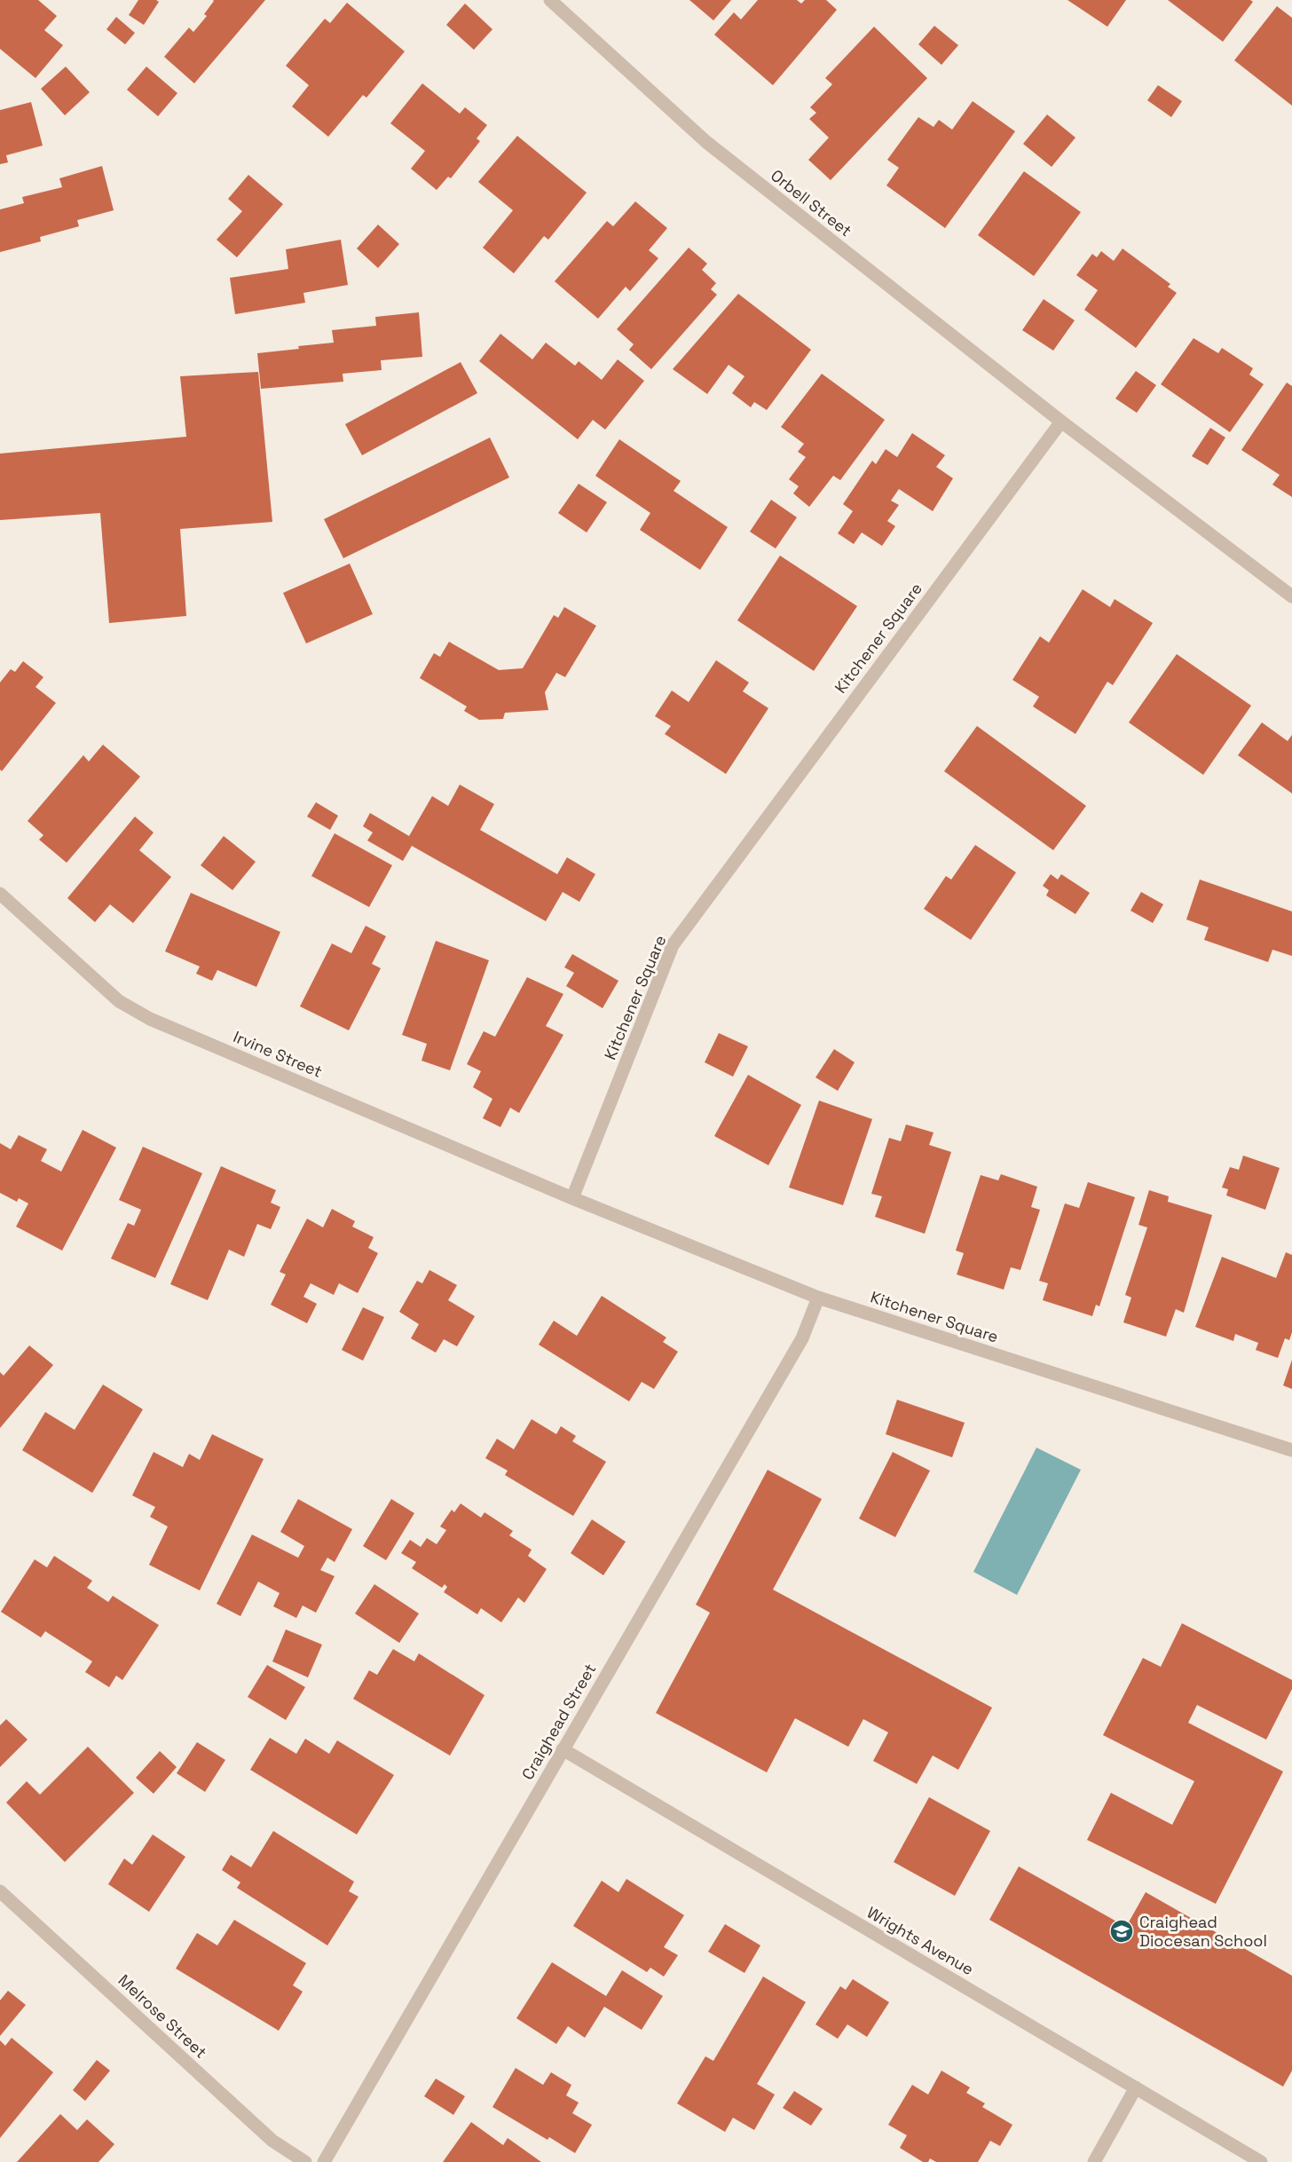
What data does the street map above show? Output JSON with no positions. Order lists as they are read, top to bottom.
{
  "streets": {
    "street": [
      "Orbell Street",
      "Kitchener Square",
      "Irvine Street",
      "Craighead Street",
      "Wrights Avenue",
      "Melrose Street"
    ]
  },
  "crossings": [
    ["Orbell Street", "Kitchener Square"],
    ["Kitchener Square", "Irvine Street"],
    ["Kitchener Square", "Craighead Street"],
    ["Craighead Street", "Wrights Avenue"]
  ],
  "places": {
    "school or university": ["Craighead Diocesan School"]
  }
}
